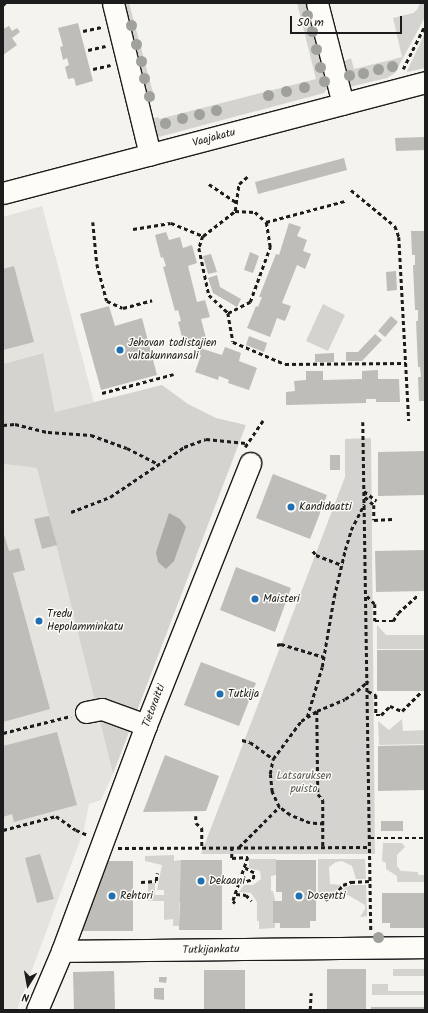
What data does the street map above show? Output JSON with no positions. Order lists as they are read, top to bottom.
{
  "streets": {
    "street": ["Vaajakatu", "Tietoraitti", "Tutkijankatu"]
  },
  "crossings": [
    ["Tietoraitti", "Tutkijankatu"]
  ],
  "parks": ["Latsaruksen puisto"],
  "places": [
    "Jehovan todistajien valtakunnansali",
    "Kandidaatti",
    "Maisteri",
    "Tredu Hepolamminkatu",
    "Tutkija",
    "Dekaani",
    "Rehtori",
    "Dosentti"
  ],
  "scale_bar": "50 m",
  "north": "bottom"
}
